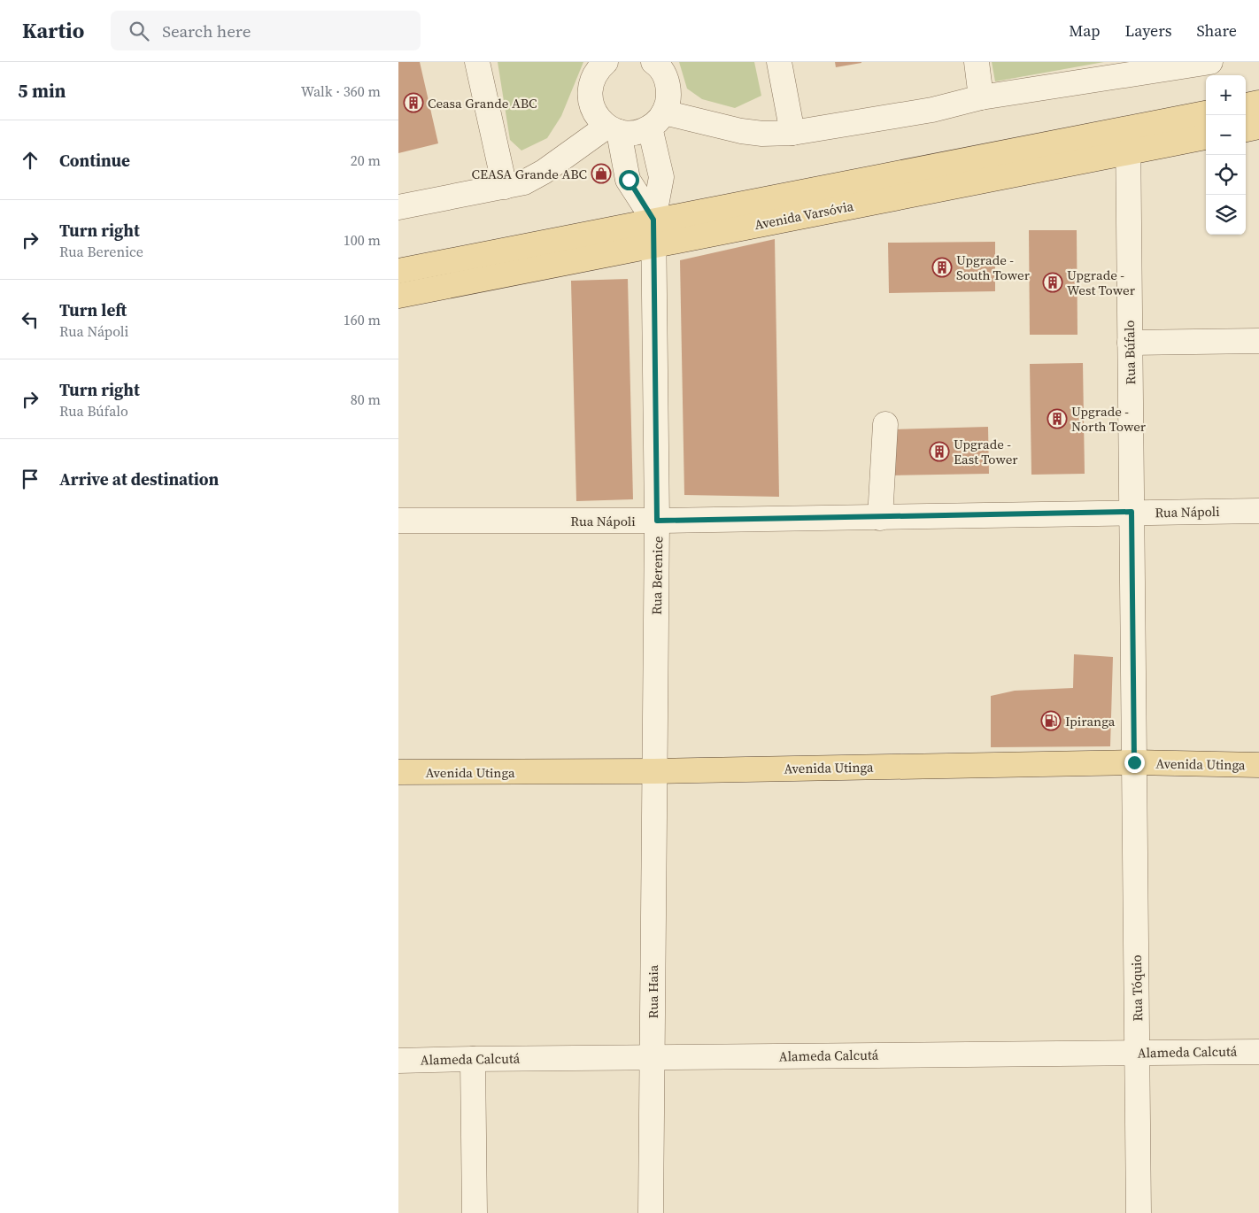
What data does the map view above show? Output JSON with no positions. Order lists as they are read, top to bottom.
{
  "streets": {
    "main road": ["Avenida Varsóvia", "Avenida Utinga"],
    "street": [
      "Rua Búfalo",
      "Rua Nápoli",
      "Rua Berenice",
      "Rua Tóquio",
      "Rua Haia",
      "Alameda Calcutá"
    ]
  },
  "crossings": [
    ["Avenida Varsóvia", "Rua Búfalo"],
    ["Avenida Varsóvia", "Rua Berenice"],
    ["Rua Búfalo", "Rua Nápoli"],
    ["Rua Búfalo", "Avenida Utinga"],
    ["Rua Búfalo", "Rua Tóquio"],
    ["Rua Nápoli", "Rua Berenice"],
    ["Rua Berenice", "Avenida Utinga"],
    ["Rua Berenice", "Rua Haia"],
    ["Avenida Utinga", "Rua Tóquio"],
    ["Avenida Utinga", "Rua Haia"],
    ["Rua Tóquio", "Alameda Calcutá"],
    ["Rua Haia", "Alameda Calcutá"]
  ],
  "places": {
    "building": [
      "Ceasa Grande ABC",
      "Upgrade - South Tower",
      "Upgrade - West Tower",
      "Upgrade - North Tower",
      "Upgrade - East Tower"
    ],
    "shop": ["CEASA Grande ABC"],
    "fuel station": ["Ipiranga"]
  },
  "page": {
    "header": "Kartio",
    "search": "Search here",
    "nav": ["Map", "Layers", "Share"],
    "heading": ["5 min", "Walk · 360 m"],
    "map_buttons": ["+", "−"],
    "list": [
      ["Continue", "20 m"],
      ["Turn right", "Rua Berenice", "100 m"],
      ["Turn left", "Rua Nápoli", "160 m"],
      ["Turn right", "Rua Búfalo", "80 m"],
      "Arrive at destination"
    ]
  }
}
